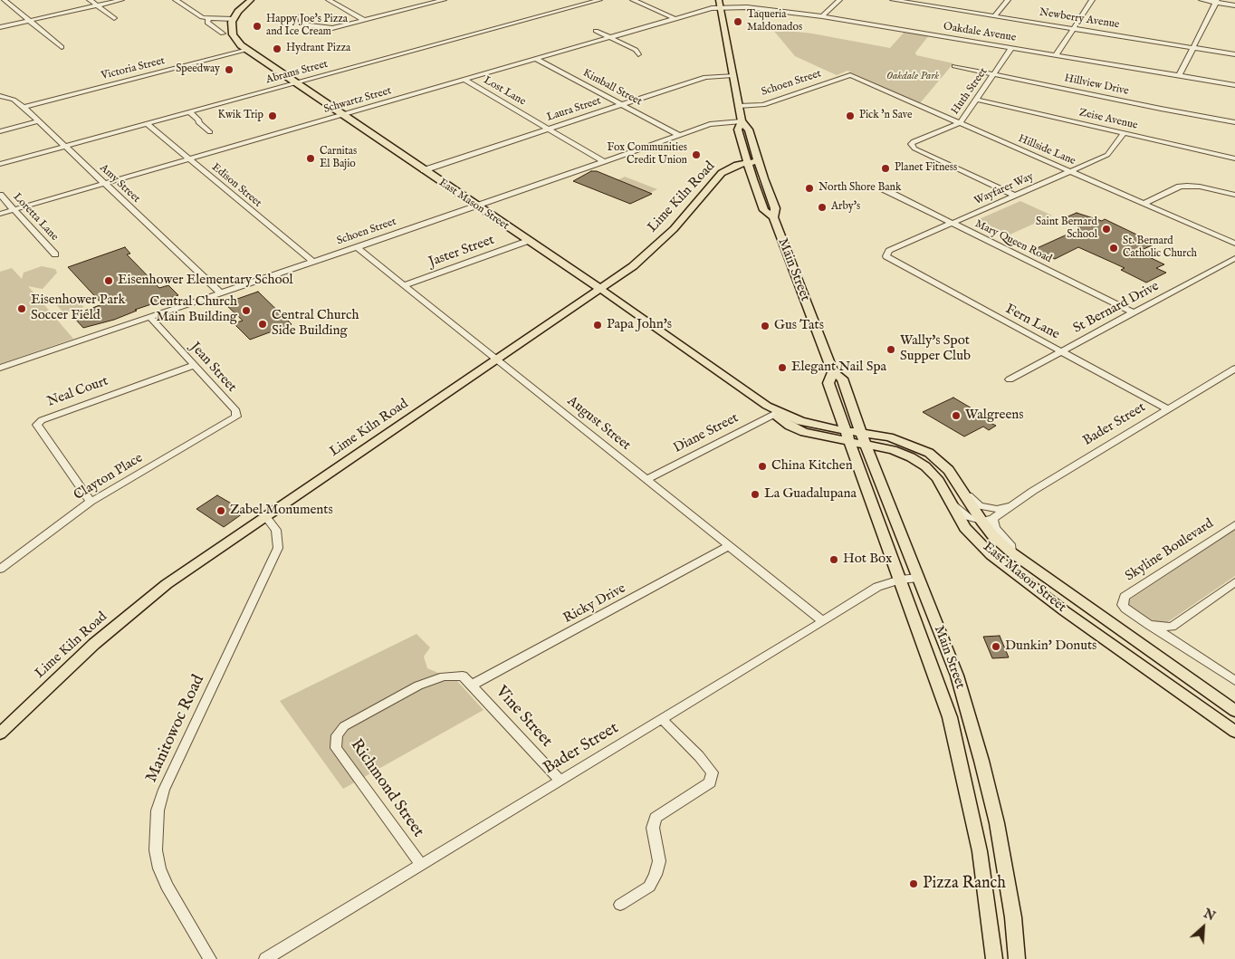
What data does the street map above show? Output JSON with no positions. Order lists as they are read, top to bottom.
{
  "streets": {
    "main road": ["Lime Kiln Road", "East Mason Street", "Main Street"],
    "street": [
      "Newberry Avenue",
      "Oakdale Avenue",
      "Victoria Street",
      "Abrams Street",
      "Schoen Street",
      "Hillview Drive",
      "Kimball Street",
      "Lost Lane",
      "Huth Street",
      "Schwartz Street",
      "Laura Street",
      "Zeise Avenue",
      "Hillside Lane",
      "Amy Street",
      "Edison Street",
      "Wayfarer Way",
      "Loretta Lane",
      "Mary Queen Road",
      "Jaster Street",
      "St Bernard Drive",
      "Fern Lane",
      "Jean Street",
      "Neal Court",
      "August Street",
      "Bader Street",
      "Diane Street",
      "Clayton Place",
      "Skyline Boulevard",
      "Ricky Drive",
      "Vine Street",
      "Manitowoc Road",
      "Richmond Street"
    ]
  },
  "crossings": [
    ["Oakdale Avenue", "Huth Street"],
    ["Oakdale Avenue", "Schwartz Street"],
    ["Oakdale Avenue", "Main Street"],
    ["Victoria Street", "Amy Street"],
    ["Victoria Street", "East Mason Street"],
    ["Abrams Street", "Amy Street"],
    ["Abrams Street", "Edison Street"],
    ["Abrams Street", "East Mason Street"],
    ["Schoen Street", "Kimball Street"],
    ["Schoen Street", "Lost Lane"],
    ["Schoen Street", "Hillside Lane"],
    ["Schoen Street", "Amy Street"],
    ["Schoen Street", "Edison Street"],
    ["Schoen Street", "East Mason Street"],
    ["Schoen Street", "Main Street"],
    ["Schoen Street", "Jean Street"],
    ["Schoen Street", "August Street"],
    ["Hillview Drive", "Huth Street"],
    ["Kimball Street", "Schwartz Street"],
    ["Kimball Street", "Laura Street"],
    ["Lost Lane", "Schwartz Street"],
    ["Lost Lane", "Laura Street"],
    ["Huth Street", "Zeise Avenue"],
    ["Huth Street", "Hillside Lane"],
    ["Huth Street", "Wayfarer Way"],
    ["Schwartz Street", "Amy Street"],
    ["Schwartz Street", "Edison Street"],
    ["Schwartz Street", "East Mason Street"],
    ["Schwartz Street", "Loretta Lane"],
    ["Schwartz Street", "Main Street"],
    ["Laura Street", "East Mason Street"],
    ["Laura Street", "Main Street"],
    ["Zeise Avenue", "Wayfarer Way"],
    ["Hillside Lane", "Wayfarer Way"],
    ["Wayfarer Way", "Mary Queen Road"],
    ["Wayfarer Way", "Fern Lane"],
    ["Lime Kiln Road", "East Mason Street"],
    ["Lime Kiln Road", "Main Street"],
    ["Lime Kiln Road", "August Street"],
    ["Lime Kiln Road", "Manitowoc Road"],
    ["East Mason Street", "Jaster Street"],
    ["East Mason Street", "Main Street"],
    ["East Mason Street", "Bader Street"],
    ["East Mason Street", "Diane Street"],
    ["Mary Queen Road", "St Bernard Drive"],
    ["Jaster Street", "August Street"],
    ["Main Street", "Bader Street"],
    ["St Bernard Drive", "Fern Lane"],
    ["Fern Lane", "Bader Street"],
    ["Jean Street", "Neal Court"],
    ["Jean Street", "Clayton Place"],
    ["Neal Court", "Clayton Place"],
    ["August Street", "Bader Street"],
    ["August Street", "Diane Street"],
    ["August Street", "Ricky Drive"],
    ["Bader Street", "Vine Street"],
    ["Bader Street", "Richmond Street"],
    ["Ricky Drive", "Vine Street"],
    ["Vine Street", "Richmond Street"]
  ],
  "parks": ["Oakdale Park"],
  "places": [
    "Taqueria Maldonados",
    "Happy Joe's Pizza and Ice Cream",
    "Hydrant Pizza",
    "Speedway",
    "Kwik Trip",
    "Pick 'n Save",
    "Fox Communities Credit Union",
    "Carnitas El Bajio",
    "Planet Fitness",
    "North Shore Bank",
    "Arby's",
    "Saint Bernard School",
    "St. Bernard Catholic Church",
    "Eisenhower Elementary School",
    "Eisenhower Park Soccer Field",
    "Central Church Main Building",
    "Central Church Side Building",
    "Papa John's",
    "Gus Tats",
    "Wally's Spot Supper Club",
    "Elegant Nail Spa",
    "Walgreens",
    "China Kitchen",
    "La Guadalupana",
    "Zabel Monuments",
    "Hot Box",
    "Dunkin' Donuts",
    "Pizza Ranch"
  ],
  "north": "top right"
}
